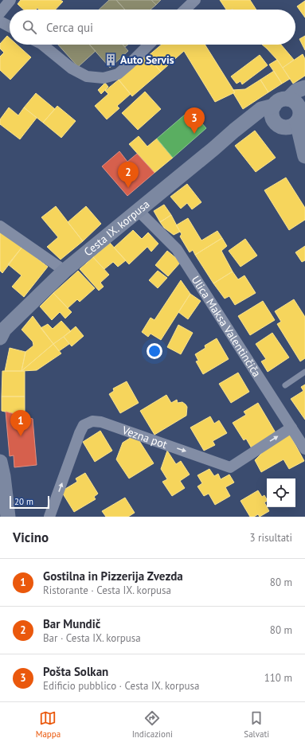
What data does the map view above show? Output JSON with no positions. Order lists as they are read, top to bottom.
{
  "streets": {
    "main road": ["Cesta IX. korpusa"],
    "street": ["Ulica Maksa Valentinčiča", "Vezna pot"]
  },
  "crossings": [
    ["Cesta IX. korpusa", "Ulica Maksa Valentinčiča"],
    ["Ulica Maksa Valentinčiča", "Vezna pot"]
  ],
  "places": {
    "building": ["Auto Servis"]
  },
  "scale_bar": "20 m",
  "page": {
    "search": "Cerca qui",
    "pins": ["3", "2", "1"],
    "scale": "20 m",
    "heading": ["Vicino", "3 risultati"],
    "list": [
      {
        "mark": "1",
        "name": "Gostilna in Pizzerija Zvezda",
        "note": "Ristorante · Cesta IX. korpusa",
        "value": "80 m"
      },
      {
        "mark": "2",
        "name": "Bar Mundič",
        "note": "Bar · Cesta IX. korpusa",
        "value": "80 m"
      },
      {
        "mark": "3",
        "name": "Pošta Solkan",
        "note": "Edificio pubblico · Cesta IX. korpusa",
        "value": "110 m"
      }
    ],
    "nav": ["Mappa", "Indicazioni", "Salvati"]
  }
}
